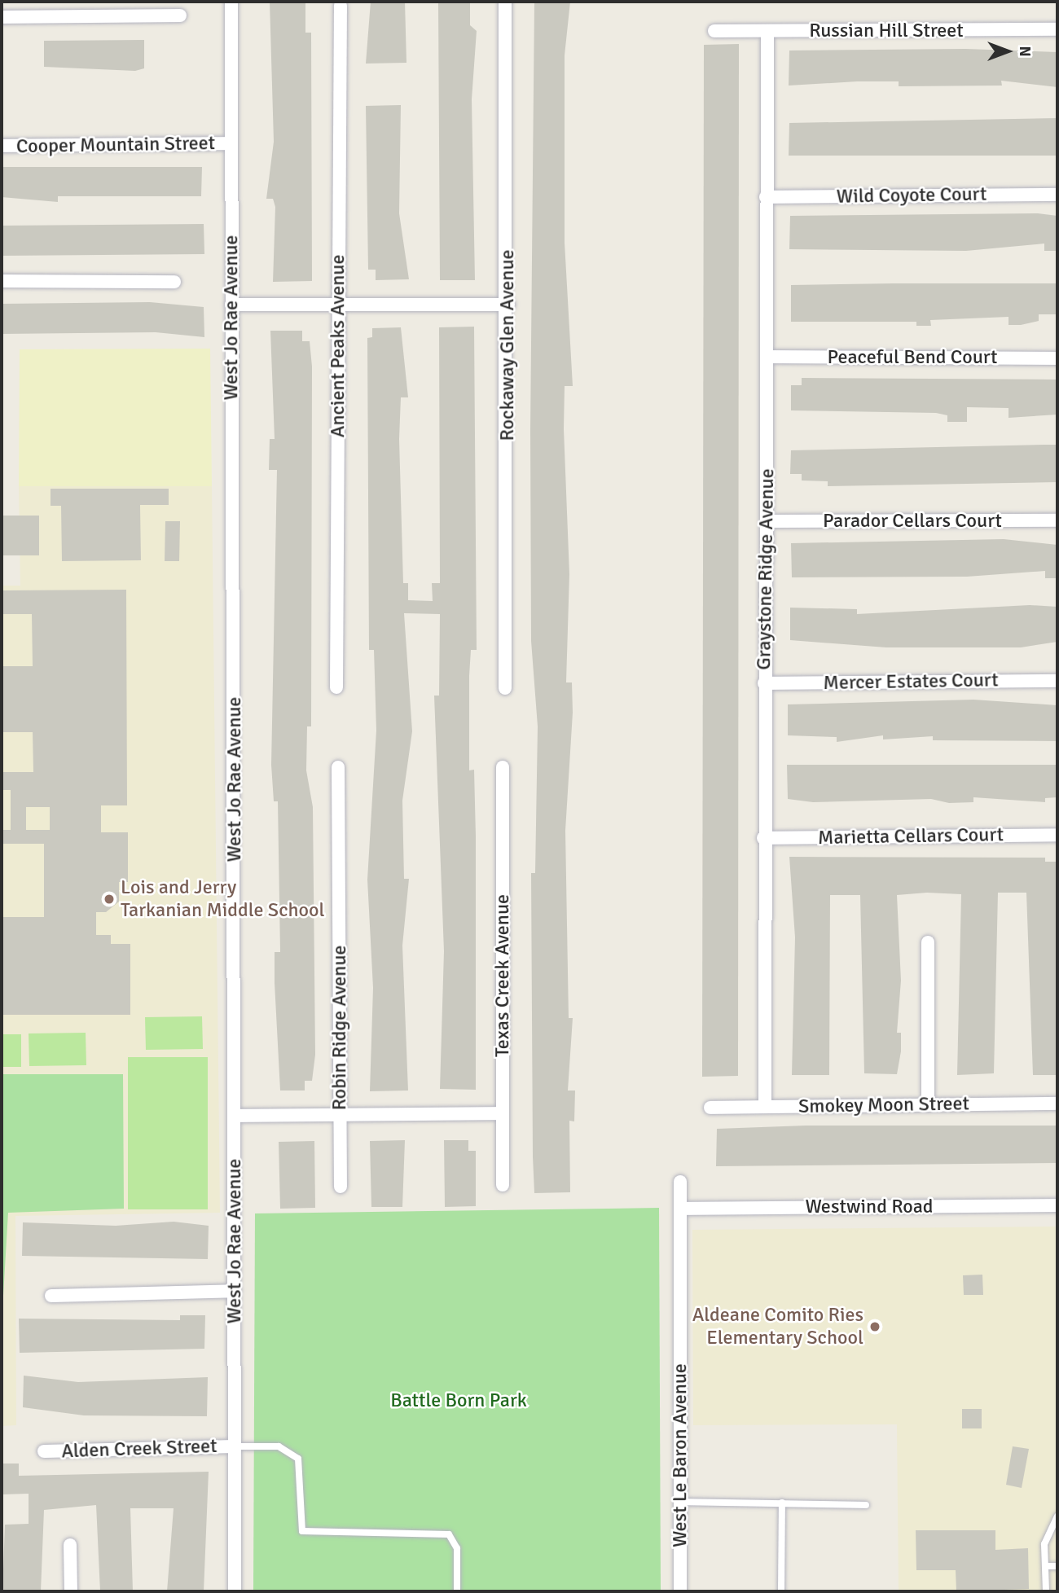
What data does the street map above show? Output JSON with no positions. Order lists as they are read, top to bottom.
{
  "streets": {
    "street": [
      "Russian Hill Street",
      "Cooper Mountain Street",
      "Wild Coyote Court",
      "West Jo Rae Avenue",
      "Rockaway Glen Avenue",
      "Ancient Peaks Avenue",
      "Peaceful Bend Court",
      "Parador Cellars Court",
      "Graystone Ridge Avenue",
      "Mercer Estates Court",
      "Marietta Cellars Court",
      "Texas Creek Avenue",
      "Robin Ridge Avenue",
      "Smokey Moon Street",
      "Westwind Road",
      "Alden Creek Street",
      "West Le Baron Avenue"
    ]
  },
  "crossings": [
    ["Russian Hill Street", "Graystone Ridge Avenue"],
    ["Cooper Mountain Street", "West Jo Rae Avenue"],
    ["Wild Coyote Court", "Graystone Ridge Avenue"],
    ["West Jo Rae Avenue", "Alden Creek Street"],
    ["Peaceful Bend Court", "Graystone Ridge Avenue"],
    ["Parador Cellars Court", "Graystone Ridge Avenue"],
    ["Graystone Ridge Avenue", "Mercer Estates Court"],
    ["Graystone Ridge Avenue", "Marietta Cellars Court"],
    ["Graystone Ridge Avenue", "Smokey Moon Street"],
    ["Westwind Road", "West Le Baron Avenue"]
  ],
  "parks": ["Battle Born Park"],
  "places": ["Lois and Jerry Tarkanian Middle School", "Aldeane Comito Ries Elementary School"],
  "north": "right"
}
